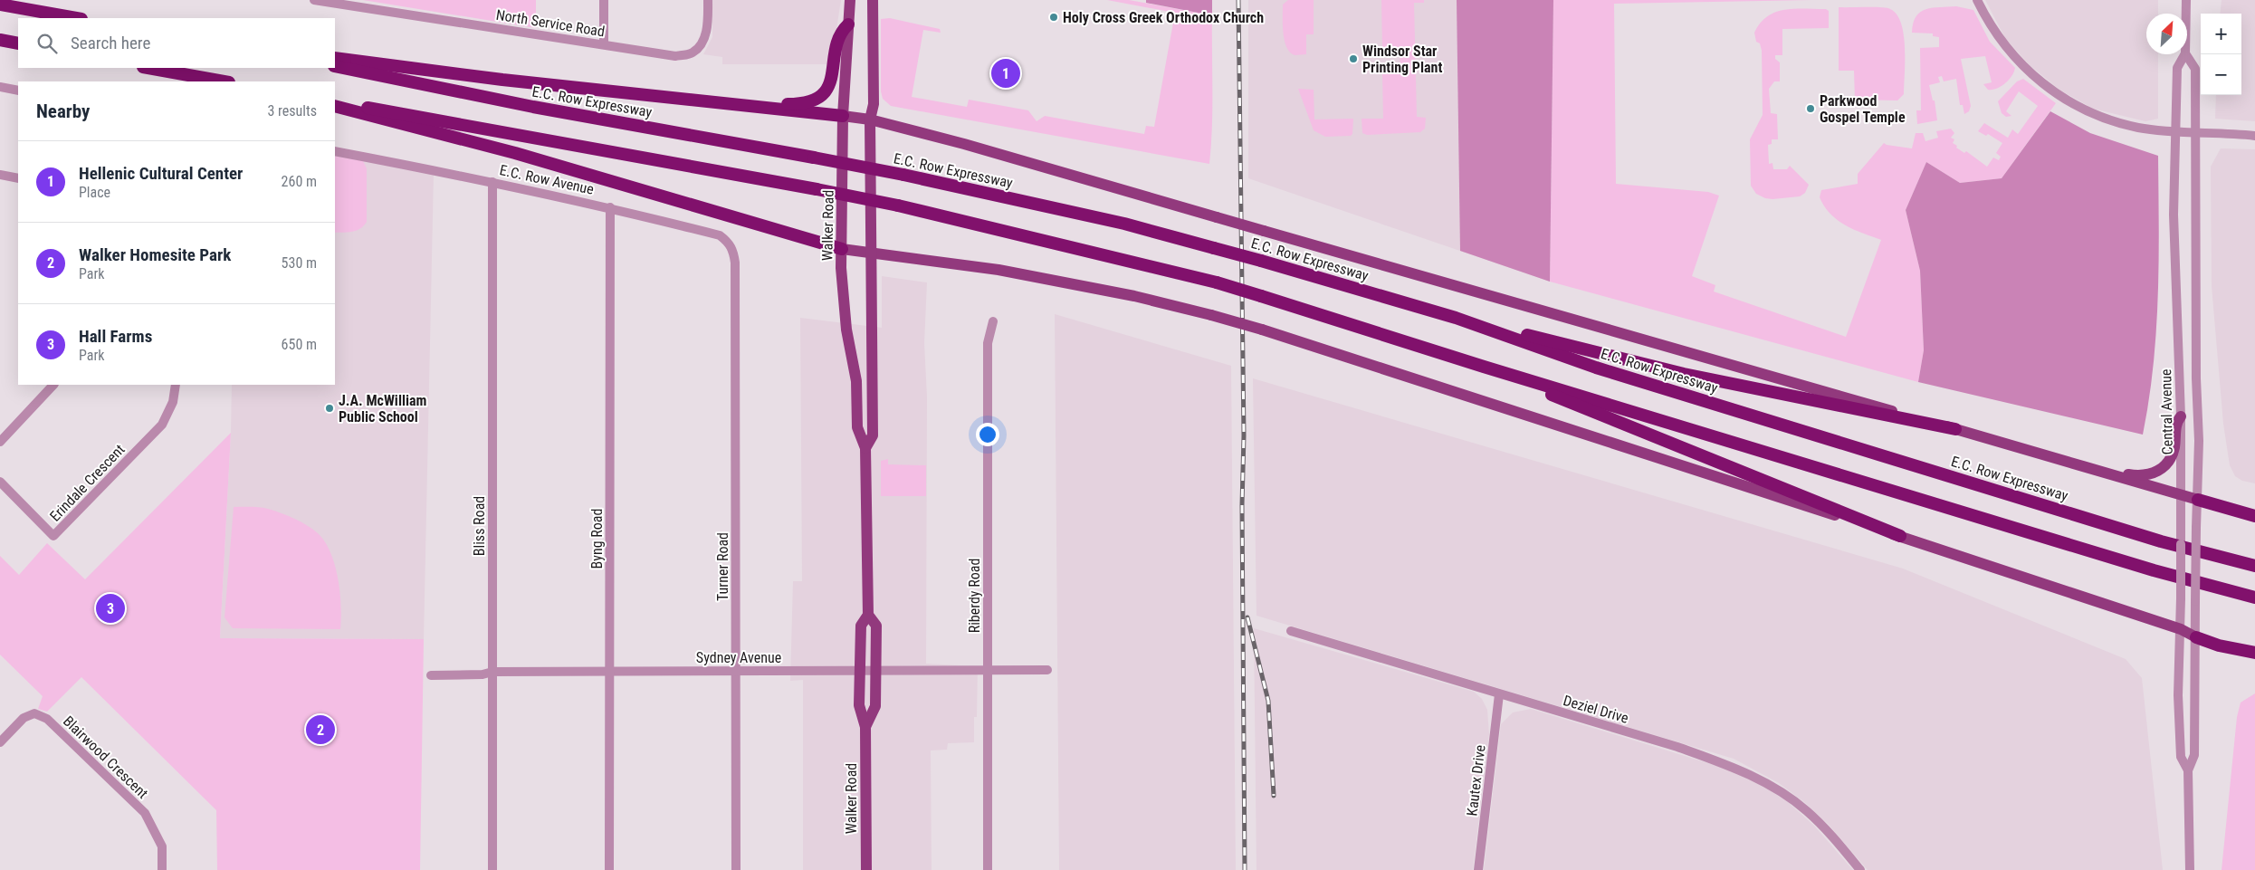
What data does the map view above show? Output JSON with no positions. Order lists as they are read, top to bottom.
{
  "streets": {
    "highway": ["E.C. Row Expressway"],
    "main road": ["Walker Road"],
    "street": [
      "North Service Road",
      "E.C. Row Avenue",
      "Central Avenue",
      "Erindale Crescent",
      "Bliss Road",
      "Byng Road",
      "Turner Road",
      "Riberdy Road",
      "Sydney Avenue",
      "Deziel Drive",
      "Blairwood Crescent",
      "Kautex Drive"
    ]
  },
  "crossings": [
    ["E.C. Row Avenue", "Bliss Road"],
    ["E.C. Row Avenue", "Byng Road"],
    ["E.C. Row Avenue", "Turner Road"],
    ["Walker Road", "Sydney Avenue"],
    ["Bliss Road", "Sydney Avenue"],
    ["Byng Road", "Sydney Avenue"],
    ["Turner Road", "Sydney Avenue"],
    ["Riberdy Road", "Sydney Avenue"],
    ["Deziel Drive", "Kautex Drive"]
  ],
  "places": [
    "Holy Cross Greek Orthodox Church",
    "Windsor Star Printing Plant",
    "Parkwood Gospel Temple",
    "J.A. McWilliam Public School"
  ],
  "north": "top right",
  "page": {
    "map_buttons": ["+", "−"],
    "search": "Search here",
    "pins": ["1", "3", "2"],
    "heading": ["Nearby", "3 results"],
    "list": [
      {
        "mark": "1",
        "name": "Hellenic Cultural Center",
        "note": "Place",
        "value": "260 m"
      },
      {
        "mark": "2",
        "name": "Walker Homesite Park",
        "note": "Park",
        "value": "530 m"
      },
      {
        "mark": "3",
        "name": "Hall Farms",
        "note": "Park",
        "value": "650 m"
      }
    ]
  }
}
